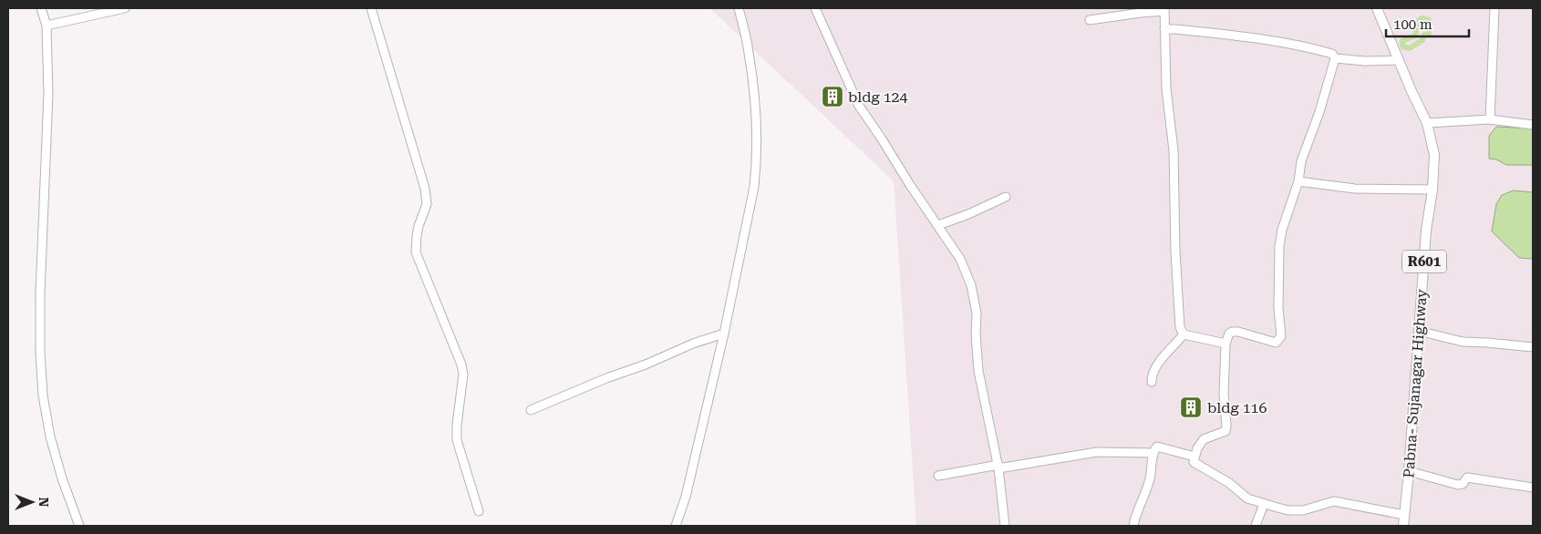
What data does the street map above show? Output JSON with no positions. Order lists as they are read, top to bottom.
{
  "streets": {
    "main road": ["R601", "Pabna- Sujanagar Highway"]
  },
  "places": {
    "building": ["bldg 124", "bldg 116"]
  },
  "scale_bar": "100 m",
  "north": "right"
}
